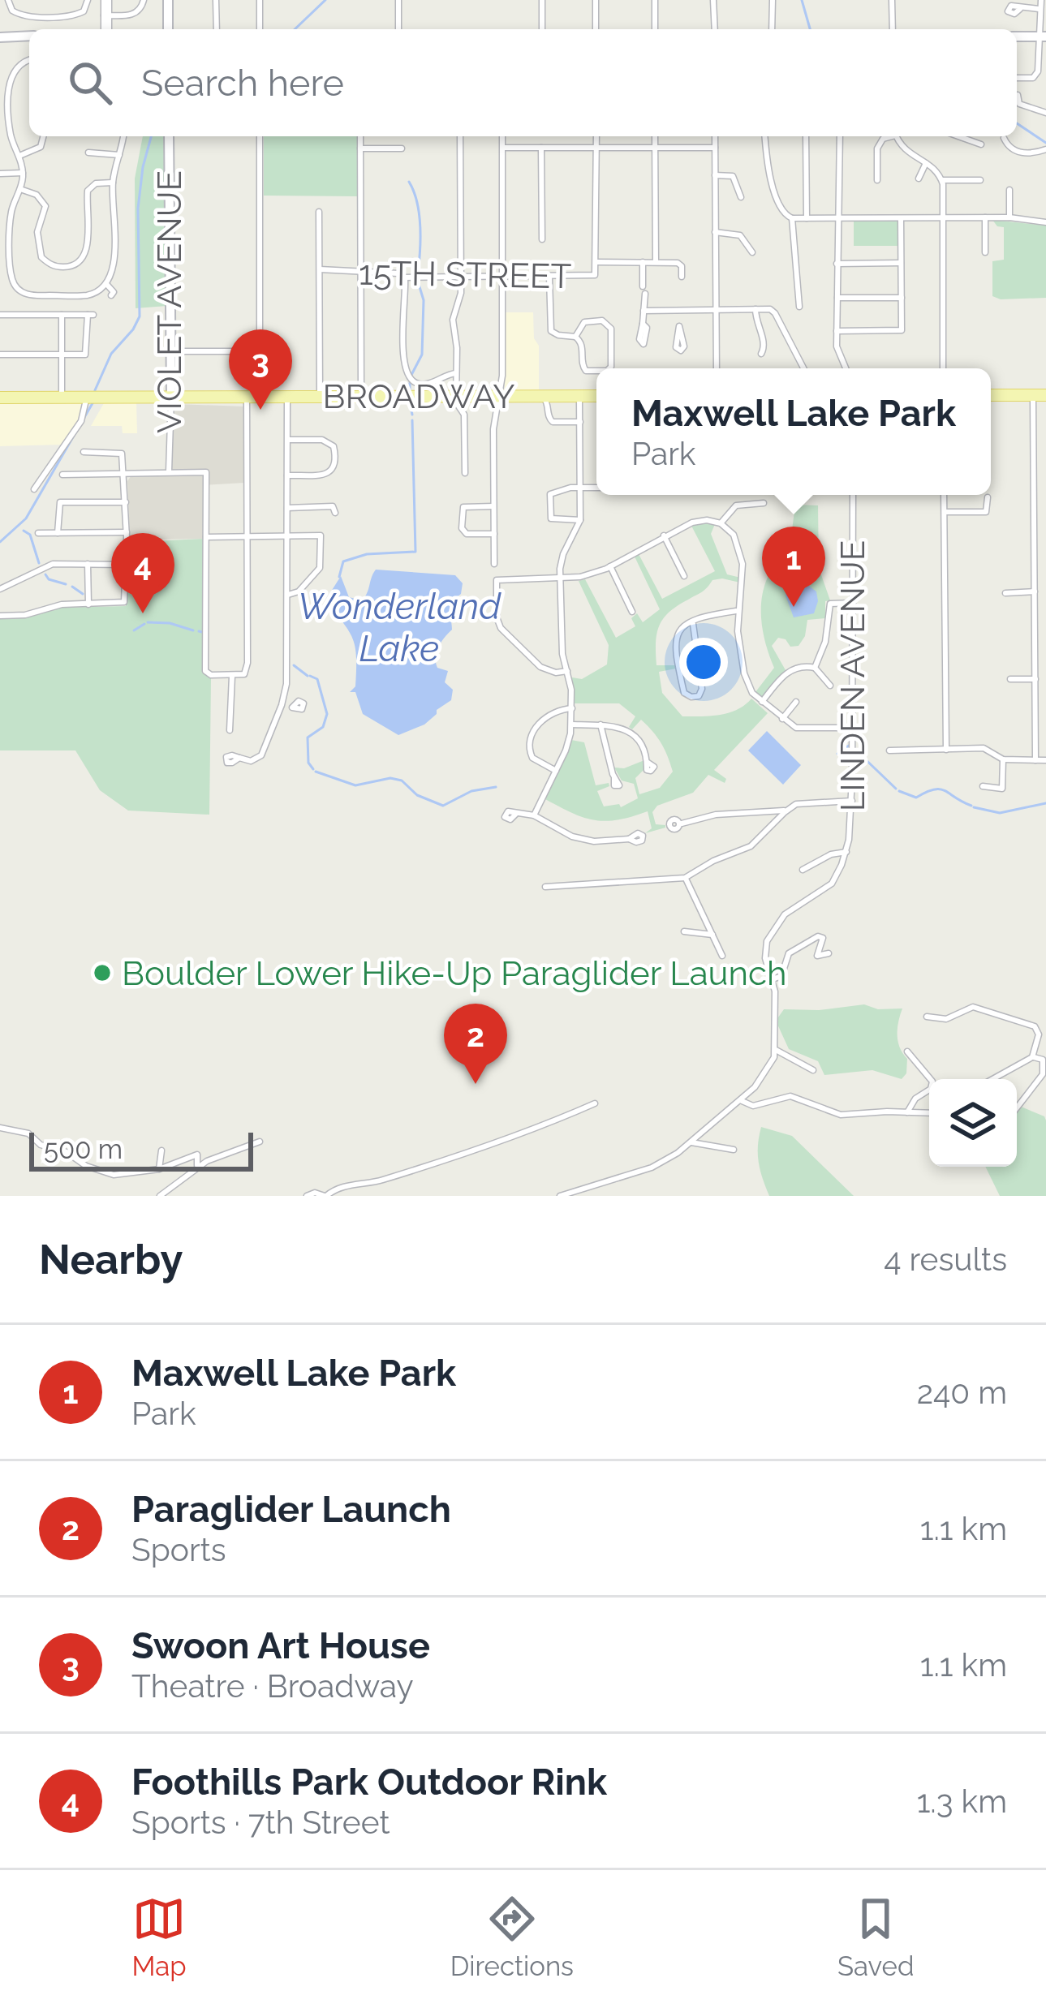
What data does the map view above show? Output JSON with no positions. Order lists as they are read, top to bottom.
{
  "streets": {
    "main road": ["BROADWAY"],
    "street": ["15TH STREET", "VIOLET AVENUE", "LINDEN AVENUE"]
  },
  "crossings": [
    ["VIOLET AVENUE", "BROADWAY"]
  ],
  "water": ["Wonderland Lake"],
  "places": ["Boulder Lower Hike-Up Paraglider Launch"],
  "scale_bar": "500 m",
  "page": {
    "search": "Search here",
    "pins": [
      "3",
      "1",
      "4",
      "2"
    ],
    "popup": ["Maxwell Lake Park", "Park"],
    "scale": "500 m",
    "heading": ["Nearby", "4 results"],
    "list": [
      {
        "mark": "1",
        "name": "Maxwell Lake Park",
        "note": "Park",
        "value": "240 m"
      },
      {
        "mark": "2",
        "name": "Paraglider Launch",
        "note": "Sports",
        "value": "1.1 km"
      },
      {
        "mark": "3",
        "name": "Swoon Art House",
        "note": "Theatre · Broadway",
        "value": "1.1 km"
      },
      {
        "mark": "4",
        "name": "Foothills Park Outdoor Rink",
        "note": "Sports · 7th Street",
        "value": "1.3 km"
      }
    ],
    "nav": ["Map", "Directions", "Saved"]
  }
}
